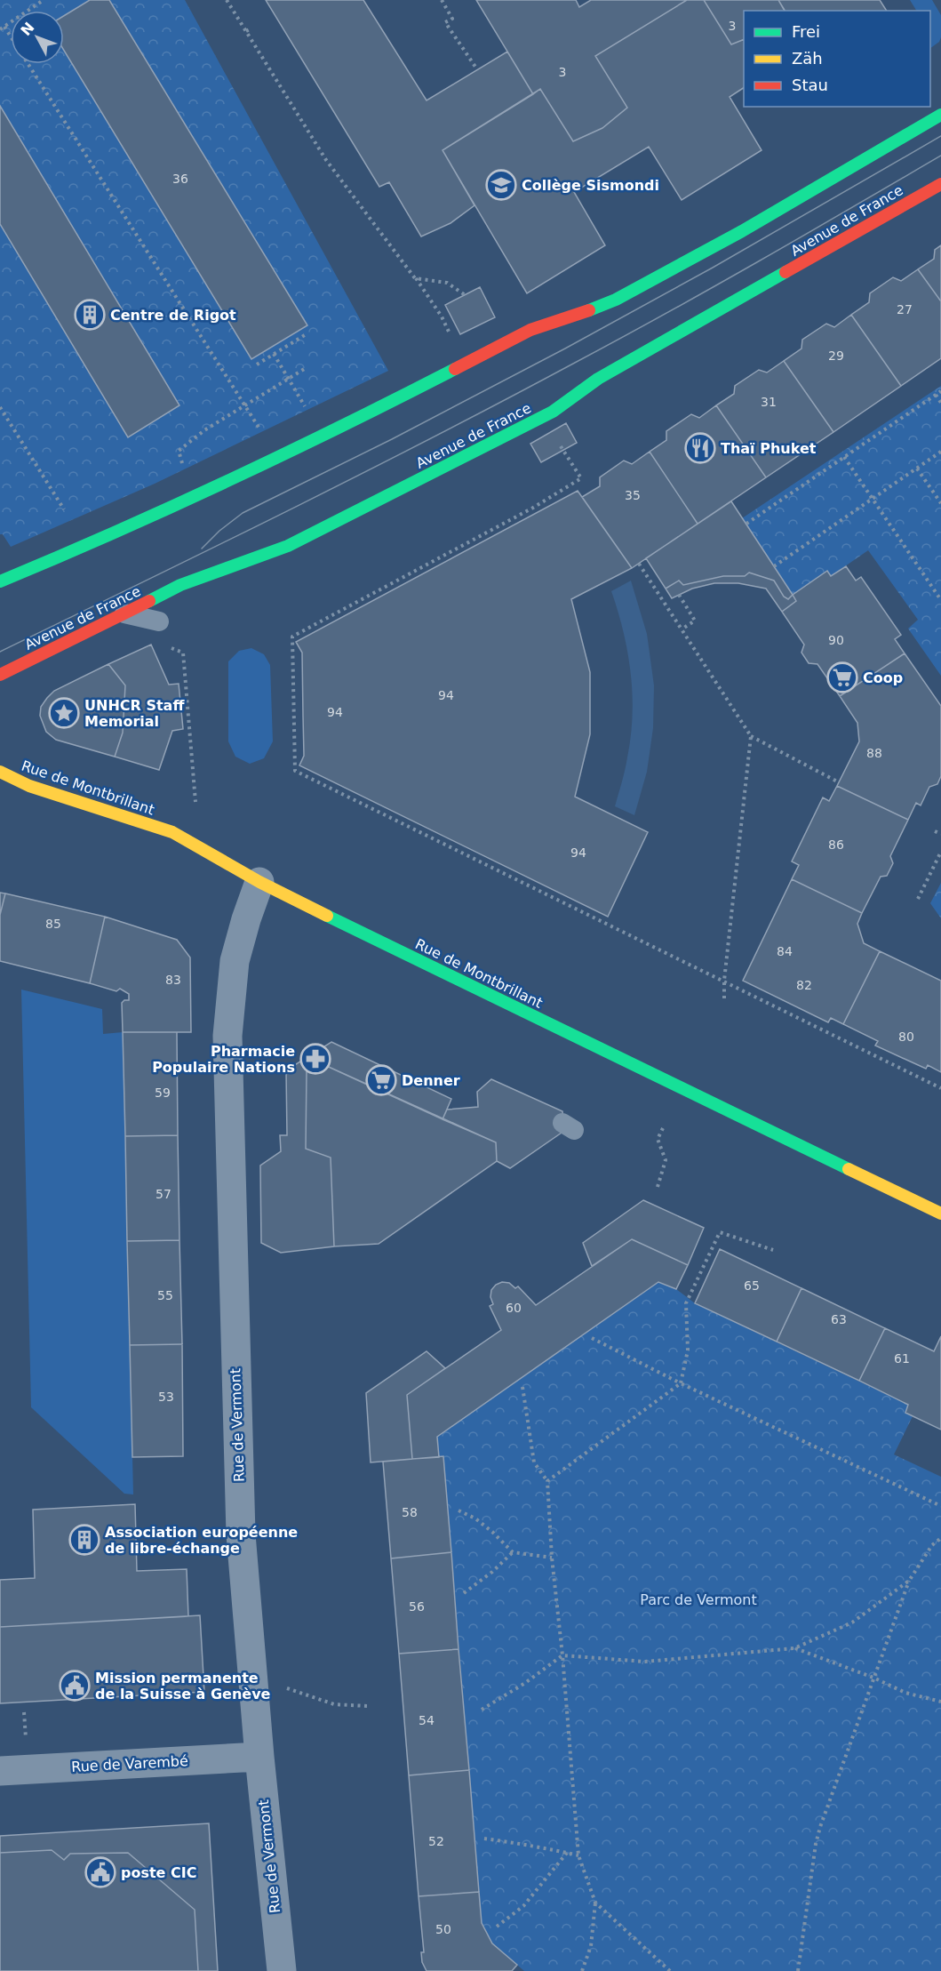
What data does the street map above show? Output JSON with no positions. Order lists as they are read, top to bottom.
{
  "streets": {
    "main road": ["Avenue de France", "Rue de Montbrillant"],
    "street": ["Rue de Vermont", "Rue de Varembé"]
  },
  "crossings": [
    ["Rue de Montbrillant", "Rue de Vermont"],
    ["Rue de Vermont", "Rue de Varembé"]
  ],
  "parks": ["Parc de Vermont"],
  "places": {
    "school or university": ["Collège Sismondi"],
    "building": ["Centre de Rigot", "Association européenne de libre-échange"],
    "restaurant": ["Thaï Phuket"],
    "supermarket": ["Coop", "Denner"],
    "place": ["UNHCR Staff Memorial"],
    "pharmacy": ["Pharmacie Populaire Nations"],
    "public building": ["Mission permanente de la Suisse à Genève", "poste CIC"]
  },
  "house_numbers": [
    "3",
    "3",
    "36",
    "27",
    "29",
    "31",
    "35",
    "90",
    "94",
    "94",
    "88",
    "86",
    "94",
    "85",
    "84",
    "83",
    "82",
    "80",
    "59",
    "57",
    "65",
    "55",
    "60",
    "63",
    "61",
    "53",
    "58",
    "56",
    "54",
    "52",
    "50"
  ],
  "legend": ["Frei", "Zäh", "Stau"],
  "north": "top left"
}
